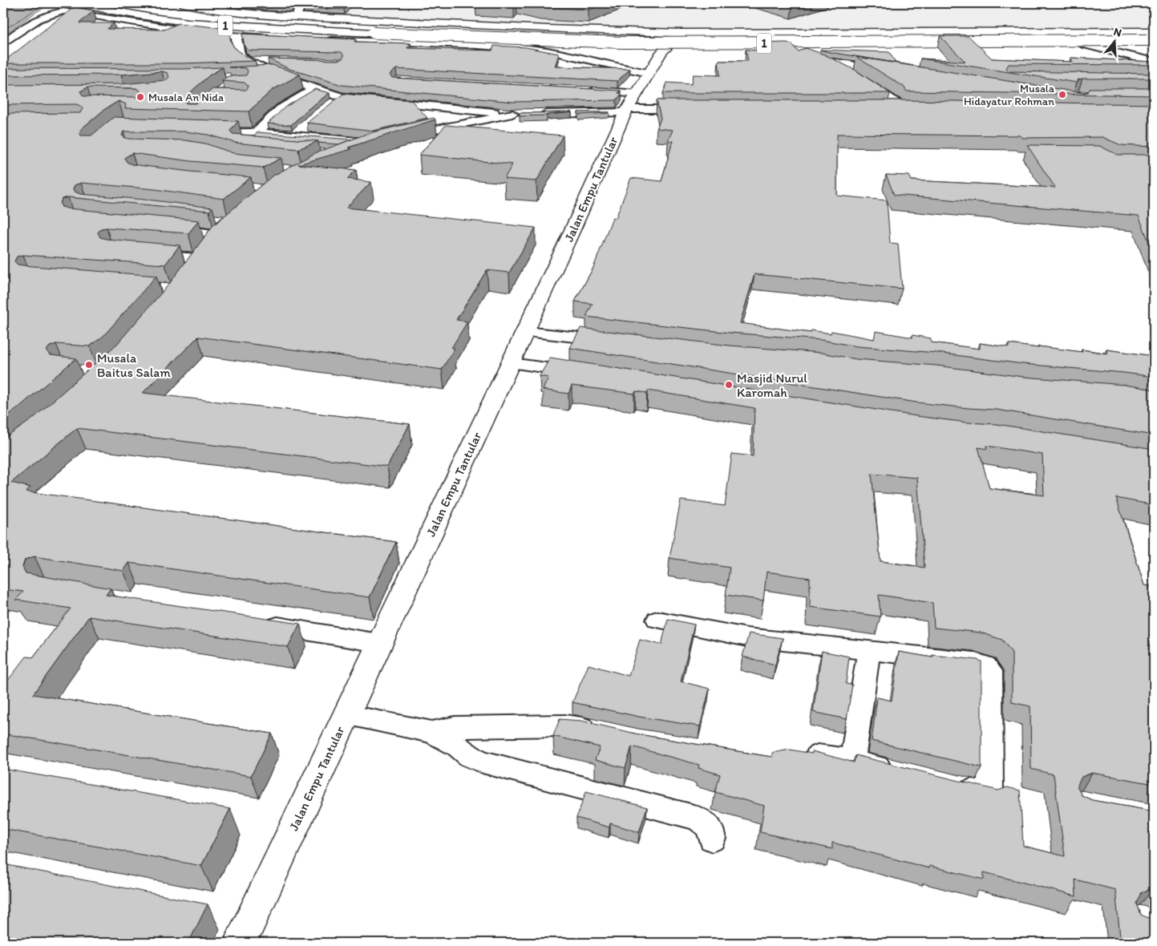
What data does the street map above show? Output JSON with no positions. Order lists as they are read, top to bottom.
{
  "streets": {
    "main road": ["1", "Jalan Empu Tantular"]
  },
  "places": [
    "Musala Hidayatur Rohman",
    "Musala An Nida",
    "Musala Baitus Salam",
    "Masjid Nurul Karomah"
  ],
  "north": "top"
}
